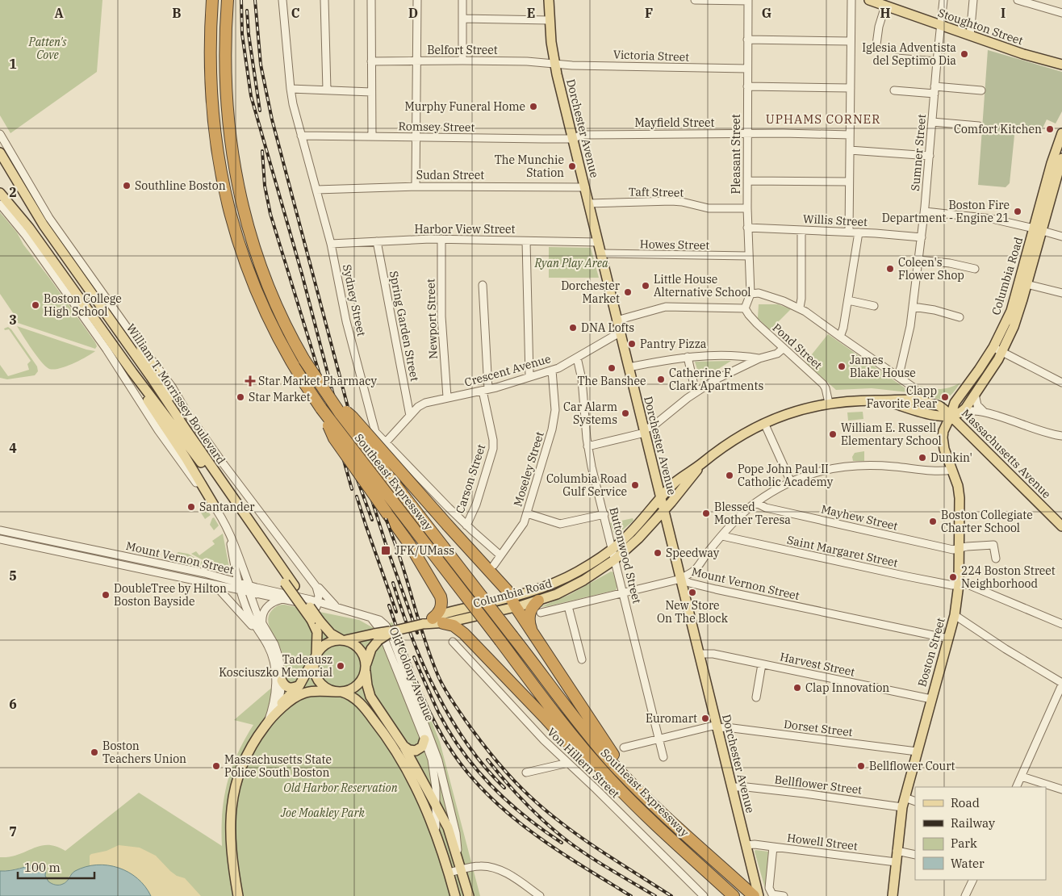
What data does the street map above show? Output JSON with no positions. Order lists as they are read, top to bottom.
{
  "streets": {
    "highway": ["Southeast Expressway"],
    "main road": [
      "Stoughton Street",
      "Dorchester Avenue",
      "Columbia Road",
      "William T. Morrissey Boulevard",
      "Massachusetts Avenue",
      "Boston Street",
      "Old Colony Avenue"
    ],
    "street": [
      "Belfort Street",
      "Victoria Street",
      "Mayfield Street",
      "Romsey Street",
      "Sumner Street",
      "Pleasant Street",
      "Sudan Street",
      "Taft Street",
      "Willis Street",
      "Harbor View Street",
      "Howes Street",
      "Sydney Street",
      "Newport Street",
      "Spring Garden Street",
      "Pond Street",
      "Crescent Avenue",
      "Moseley Street",
      "Carson Street",
      "Mayhew Street",
      "Saint Margaret Street",
      "Buttonwood Street",
      "Mount Vernon Street",
      "Harvest Street",
      "Dorset Street",
      "Von Hillern Street",
      "Bellflower Street",
      "Howell Street"
    ]
  },
  "crossings": [
    ["Stoughton Street", "Sumner Street"],
    ["Belfort Street", "Victoria Street"],
    ["Belfort Street", "Dorchester Avenue"],
    ["Victoria Street", "Dorchester Avenue"],
    ["Victoria Street", "Pleasant Street"],
    ["Mayfield Street", "Romsey Street"],
    ["Mayfield Street", "Dorchester Avenue"],
    ["Mayfield Street", "Pleasant Street"],
    ["Romsey Street", "Dorchester Avenue"],
    ["Romsey Street", "Sydney Street"],
    ["Dorchester Avenue", "Sudan Street"],
    ["Dorchester Avenue", "Taft Street"],
    ["Dorchester Avenue", "Harbor View Street"],
    ["Dorchester Avenue", "Howes Street"],
    ["Dorchester Avenue", "Columbia Road"],
    ["Dorchester Avenue", "Crescent Avenue"],
    ["Dorchester Avenue", "Southeast Expressway"],
    ["Dorchester Avenue", "Mount Vernon Street"],
    ["Dorchester Avenue", "Harvest Street"],
    ["Dorchester Avenue", "Dorset Street"],
    ["Dorchester Avenue", "Bellflower Street"],
    ["Dorchester Avenue", "Howell Street"],
    ["Sumner Street", "Willis Street"],
    ["Pleasant Street", "Taft Street"],
    ["Pleasant Street", "Willis Street"],
    ["Pleasant Street", "Howes Street"],
    ["Pleasant Street", "Pond Street"],
    ["Sudan Street", "Sydney Street"],
    ["Harbor View Street", "Sydney Street"],
    ["Harbor View Street", "Newport Street"],
    ["Harbor View Street", "Spring Garden Street"],
    ["Columbia Road", "Pond Street"],
    ["Columbia Road", "William T. Morrissey Boulevard"],
    ["Columbia Road", "Massachusetts Avenue"],
    ["Columbia Road", "Buttonwood Street"],
    ["Columbia Road", "Boston Street"],
    ["Sydney Street", "Crescent Avenue"],
    ["Sydney Street", "Moseley Street"],
    ["Sydney Street", "Carson Street"],
    ["Newport Street", "Crescent Avenue"],
    ["Spring Garden Street", "Crescent Avenue"],
    ["Crescent Avenue", "Moseley Street"],
    ["Crescent Avenue", "Carson Street"],
    ["Crescent Avenue", "Buttonwood Street"],
    ["William T. Morrissey Boulevard", "Mount Vernon Street"],
    ["Massachusetts Avenue", "Boston Street"],
    ["Mayhew Street", "Boston Street"],
    ["Saint Margaret Street", "Boston Street"],
    ["Buttonwood Street", "Mount Vernon Street"],
    ["Buttonwood Street", "Dorset Street"],
    ["Mount Vernon Street", "Boston Street"],
    ["Mount Vernon Street", "Old Colony Avenue"],
    ["Boston Street", "Harvest Street"],
    ["Boston Street", "Dorset Street"],
    ["Boston Street", "Bellflower Street"],
    ["Boston Street", "Howell Street"]
  ],
  "districts": ["UPHAMS CORNER"],
  "parks": [
    "Patten's Cove",
    "Ryan Play Area",
    "Old Harbor Reservation",
    "Joe Moakley Park"
  ],
  "places": {
    "other": [
      "Iglesia Adventista del Septimo Dia",
      "Murphy Funeral Home",
      "Comfort Kitchen",
      "The Munchie Station",
      "Southline Boston",
      "Boston Fire Department - Engine 21",
      "Coleen's Flower Shop",
      "Little House Alternative School",
      "Dorchester Market",
      "Boston College High School",
      "DNA Lofts",
      "Pantry Pizza",
      "James Blake House",
      "The Banshee",
      "Catherine F. Clark Apartments",
      "Star Market",
      "Clapp Favorite Pear",
      "Car Alarm Systems",
      "William E. Russell Elementary School",
      "Dunkin'",
      "Pope John Paul II Catholic Academy",
      "Columbia Road Gulf Service",
      "Santander",
      "Blessed Mother Teresa",
      "Boston Collegiate Charter School",
      "Speedway",
      "224 Boston Street Neighborhood",
      "New Store On The Block",
      "DoubleTree by Hilton Boston Bayside",
      "Tadeausz Kosciuszko Memorial",
      "Clap Innovation",
      "Euromart",
      "Boston Teachers Union",
      "Massachusetts State Police South Boston",
      "Bellflower Court"
    ],
    "health": ["Star Market Pharmacy"],
    "transit": ["JFK/UMass"]
  },
  "legend": [
    "Road",
    "Railway",
    "Park",
    "Water"
  ],
  "scale_bar": "100 m",
  "grid": {
    "columns": [
      "A",
      "B",
      "C",
      "D",
      "E",
      "F",
      "G",
      "H",
      "I"
    ],
    "rows": [
      "1",
      "2",
      "3",
      "4",
      "5",
      "6",
      "7"
    ]
  }
}
